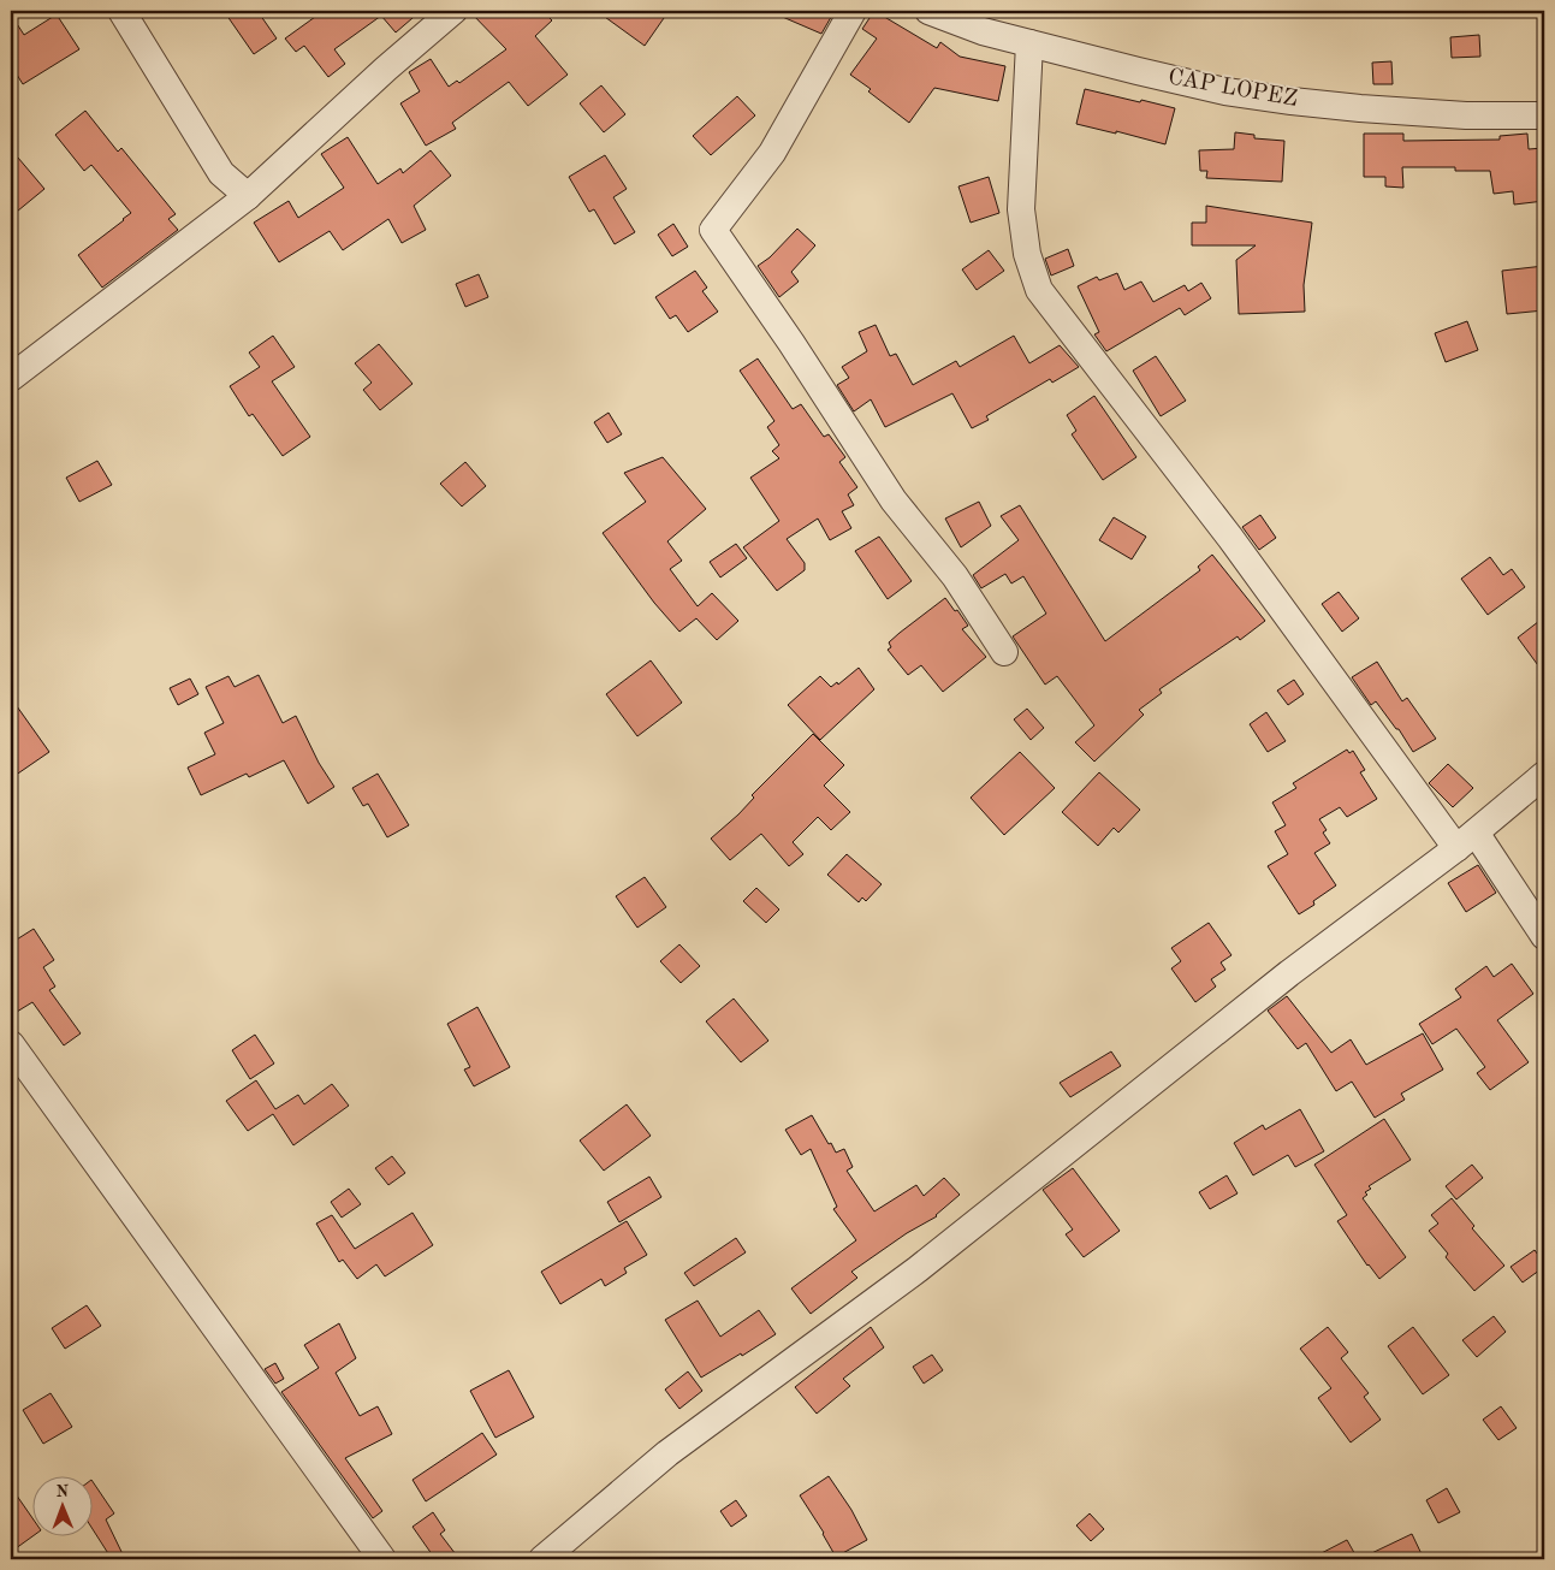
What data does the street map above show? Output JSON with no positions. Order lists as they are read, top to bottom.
{
  "streets": {
    "street": ["CAP LOPEZ"]
  },
  "north": "top"
}
